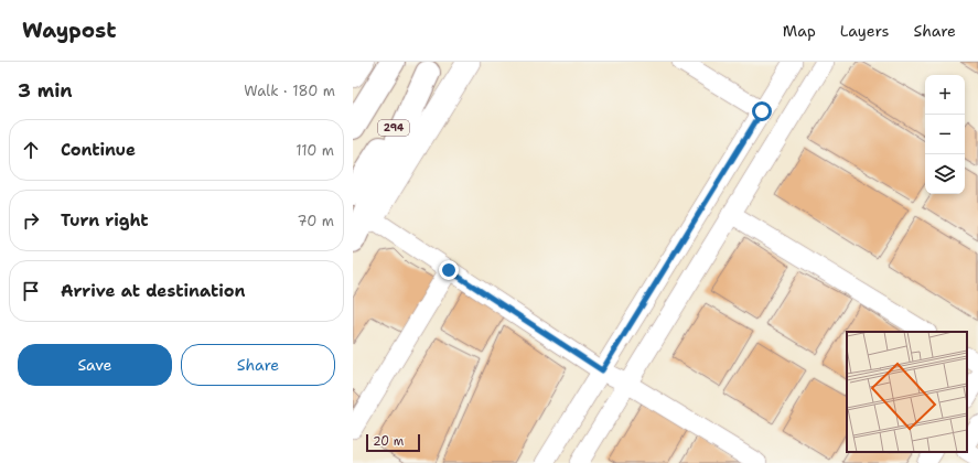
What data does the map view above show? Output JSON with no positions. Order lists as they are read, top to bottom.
{
  "streets": {
    "main road": ["294"]
  },
  "scale_bar": "20 m",
  "page": {
    "header": "Waypost",
    "nav": ["Map", "Layers", "Share"],
    "heading": ["3 min", "Walk · 180 m"],
    "map_buttons": ["+", "−"],
    "list": [
      ["Continue", "110 m"],
      ["Turn right", "70 m"],
      "Arrive at destination"
    ],
    "buttons": ["Save", "Share"],
    "scale": "20 m"
  }
}
